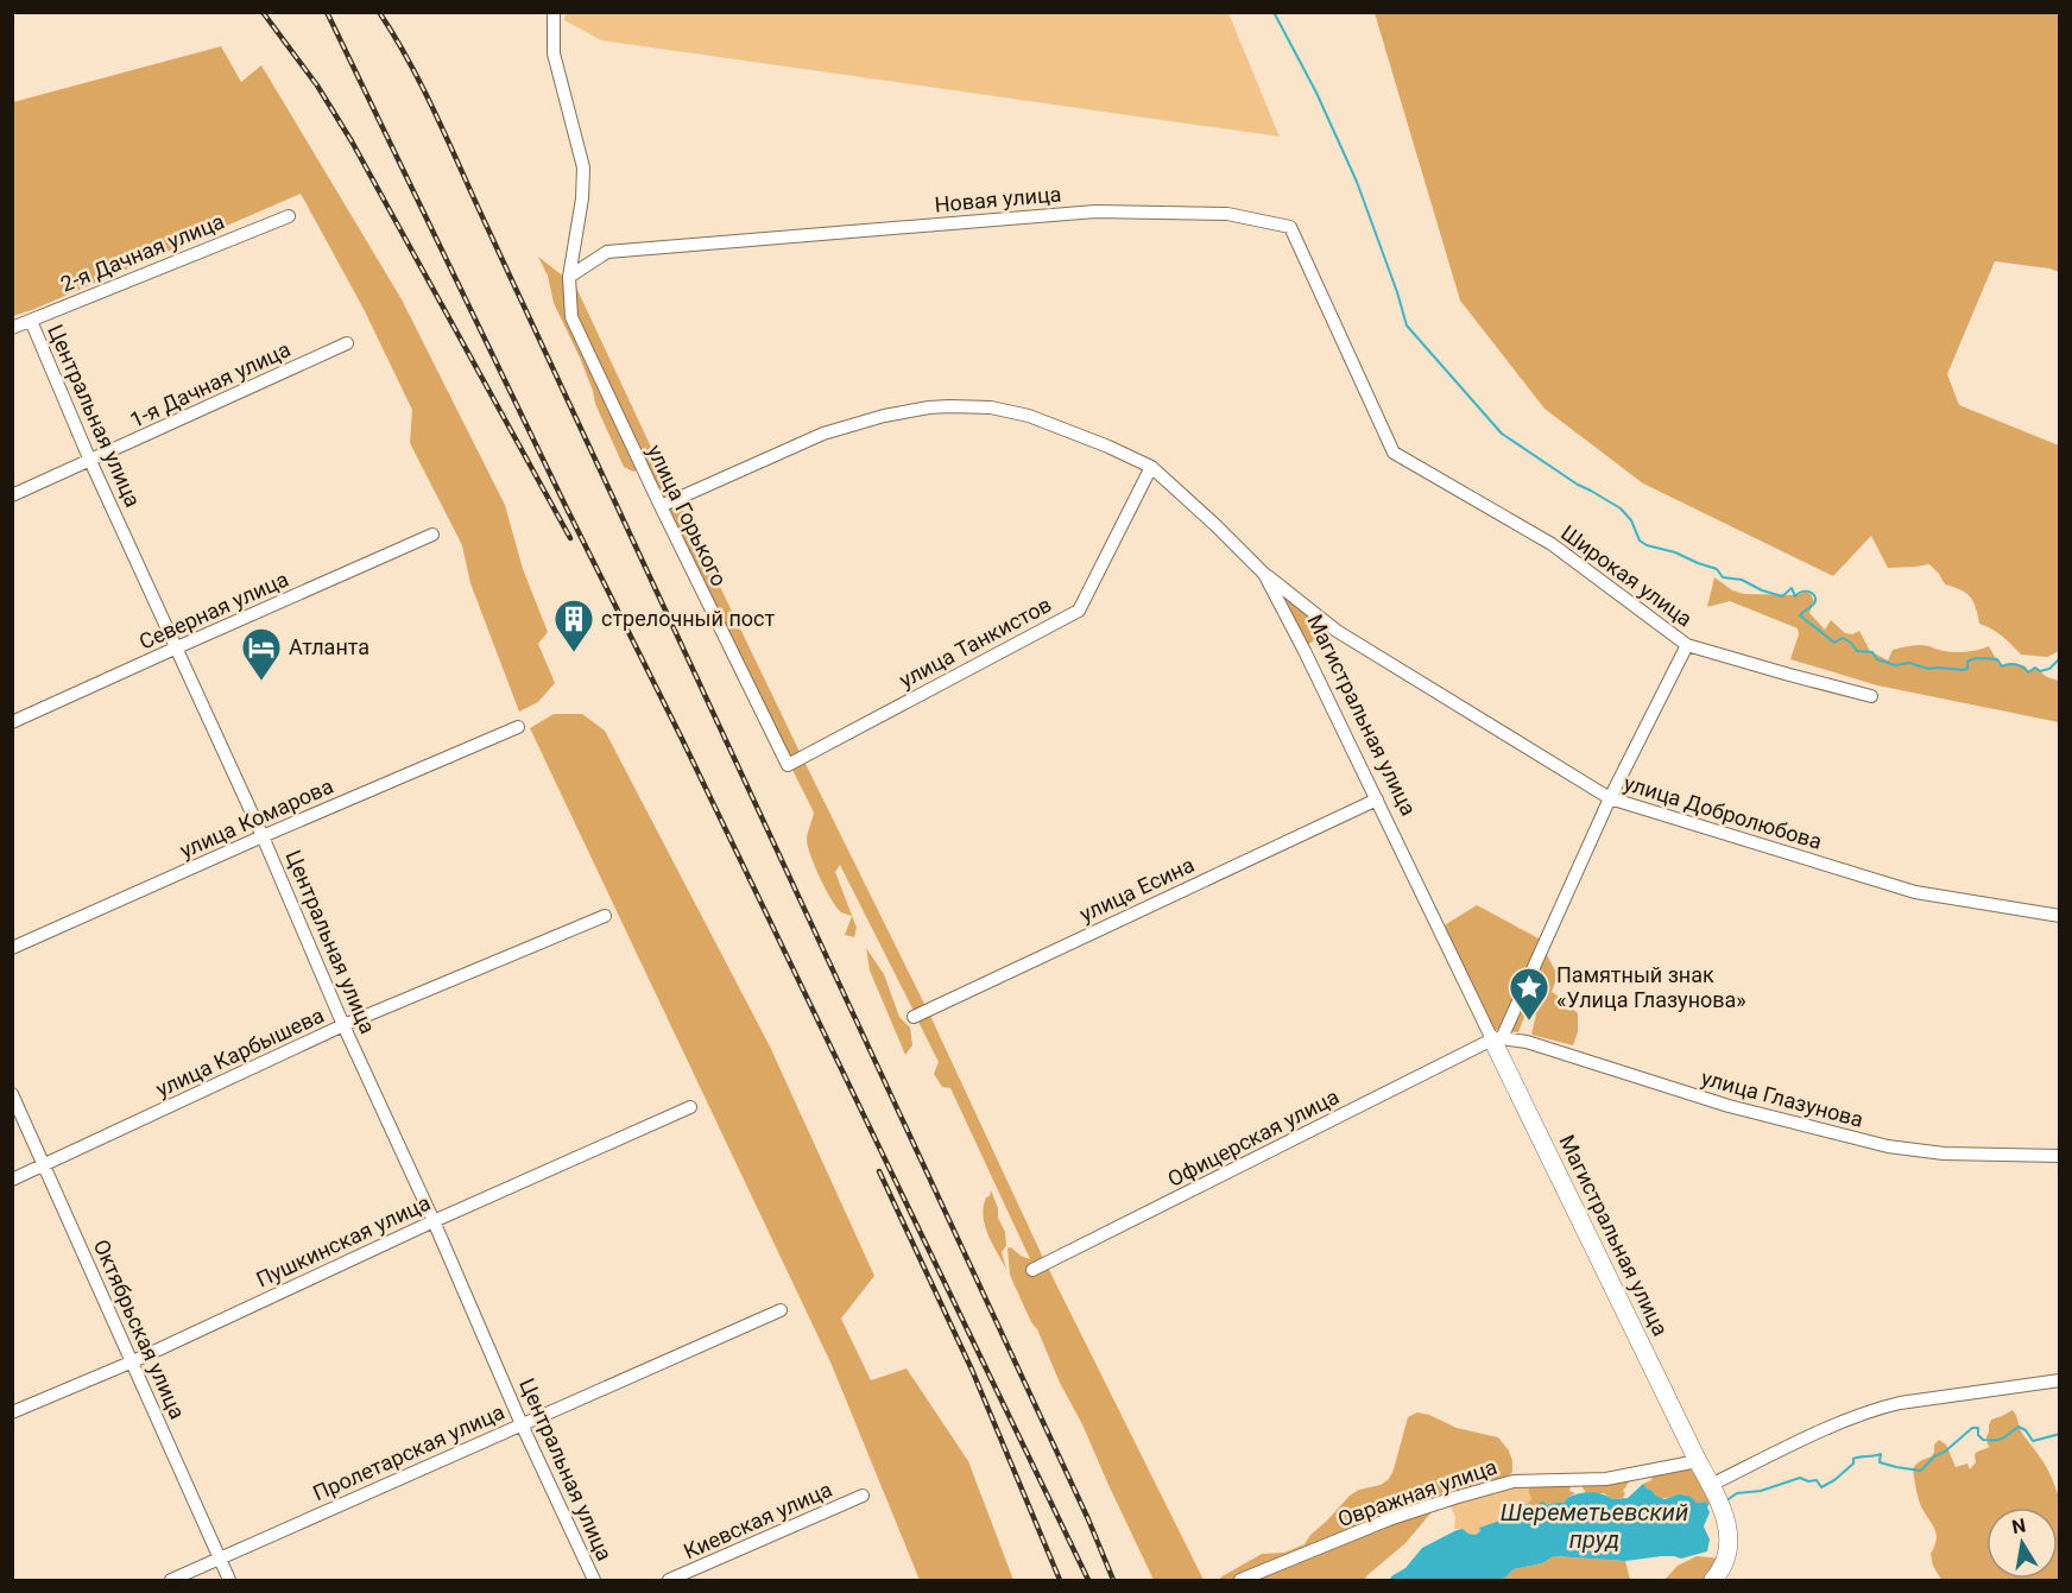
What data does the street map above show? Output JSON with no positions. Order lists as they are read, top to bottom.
{
  "streets": {
    "street": [
      "Новая улица",
      "2-я Дачная улица",
      "1-я Дачная улица",
      "Центральная улица",
      "улица Горького",
      "Широкая улица",
      "Северная улица",
      "улица Танкистов",
      "Магистральная улица",
      "улица Добролюбова",
      "улица Комарова",
      "улица Есина",
      "улица Карбышева",
      "улица Глазунова",
      "Офицерская улица",
      "Пушкинская улица",
      "Октябрьская улица",
      "Пролетарская улица",
      "Овражная улица",
      "Киевская улица"
    ]
  },
  "crossings": [
    ["Новая улица", "улица Горького"],
    ["Новая улица", "Широкая улица"],
    ["2-я Дачная улица", "Центральная улица"],
    ["1-я Дачная улица", "Центральная улица"],
    ["Центральная улица", "Северная улица"],
    ["Центральная улица", "улица Комарова"],
    ["Центральная улица", "улица Карбышева"],
    ["Центральная улица", "Пушкинская улица"],
    ["Центральная улица", "Пролетарская улица"],
    ["улица Горького", "улица Танкистов"],
    ["улица Горького", "Магистральная улица"],
    ["Широкая улица", "Магистральная улица"],
    ["Широкая улица", "улица Добролюбова"],
    ["Широкая улица", "улица Глазунова"],
    ["Широкая улица", "Офицерская улица"],
    ["улица Танкистов", "Магистральная улица"],
    ["Магистральная улица", "улица Добролюбова"],
    ["Магистральная улица", "улица Есина"],
    ["Магистральная улица", "улица Глазунова"],
    ["Магистральная улица", "Офицерская улица"],
    ["Магистральная улица", "Овражная улица"],
    ["улица Карбышева", "Октябрьская улица"],
    ["улица Глазунова", "Офицерская улица"],
    ["Пушкинская улица", "Октябрьская улица"],
    ["Октябрьская улица", "Пролетарская улица"]
  ],
  "water": ["Шереметьевский пруд"],
  "places": {
    "building": ["стрелочный пост"],
    "hotel": ["Атланта"],
    "place": ["Памятный знак «Улица Глазунова»"]
  },
  "north": "top"
}
